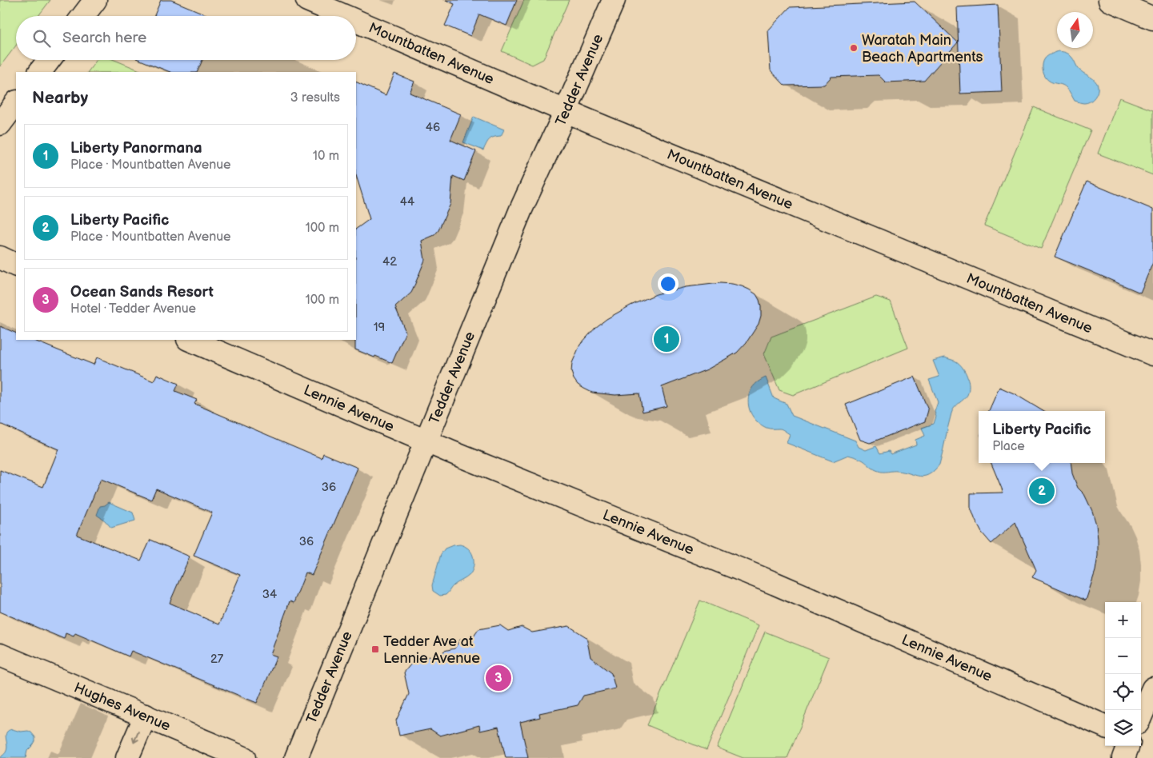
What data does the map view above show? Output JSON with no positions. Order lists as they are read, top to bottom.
{
  "streets": {
    "street": [
      "Mountbatten Avenue",
      "Tedder Avenue",
      "Lennie Avenue",
      "Hughes Avenue"
    ]
  },
  "crossings": [
    ["Mountbatten Avenue", "Tedder Avenue"],
    ["Tedder Avenue", "Lennie Avenue"]
  ],
  "places": {
    "other": ["Waratah Main Beach Apartments"],
    "transit": ["Tedder Ave at Lennie Avenue"]
  },
  "house_numbers": [
    "46",
    "44",
    "42",
    "19",
    "36",
    "36",
    "34",
    "27"
  ],
  "north": "top",
  "page": {
    "search": "Search here",
    "heading": ["Nearby", "3 results"],
    "list": [
      {
        "mark": "1",
        "name": "Liberty Panormana",
        "note": "Place · Mountbatten Avenue",
        "value": "10 m"
      },
      {
        "mark": "2",
        "name": "Liberty Pacific",
        "note": "Place · Mountbatten Avenue",
        "value": "100 m"
      },
      {
        "mark": "3",
        "name": "Ocean Sands Resort",
        "note": "Hotel · Tedder Avenue",
        "value": "100 m"
      }
    ],
    "pins": ["1", "2", "3"],
    "popup": ["Liberty Pacific", "Place"],
    "map_buttons": ["+", "−"]
  }
}
